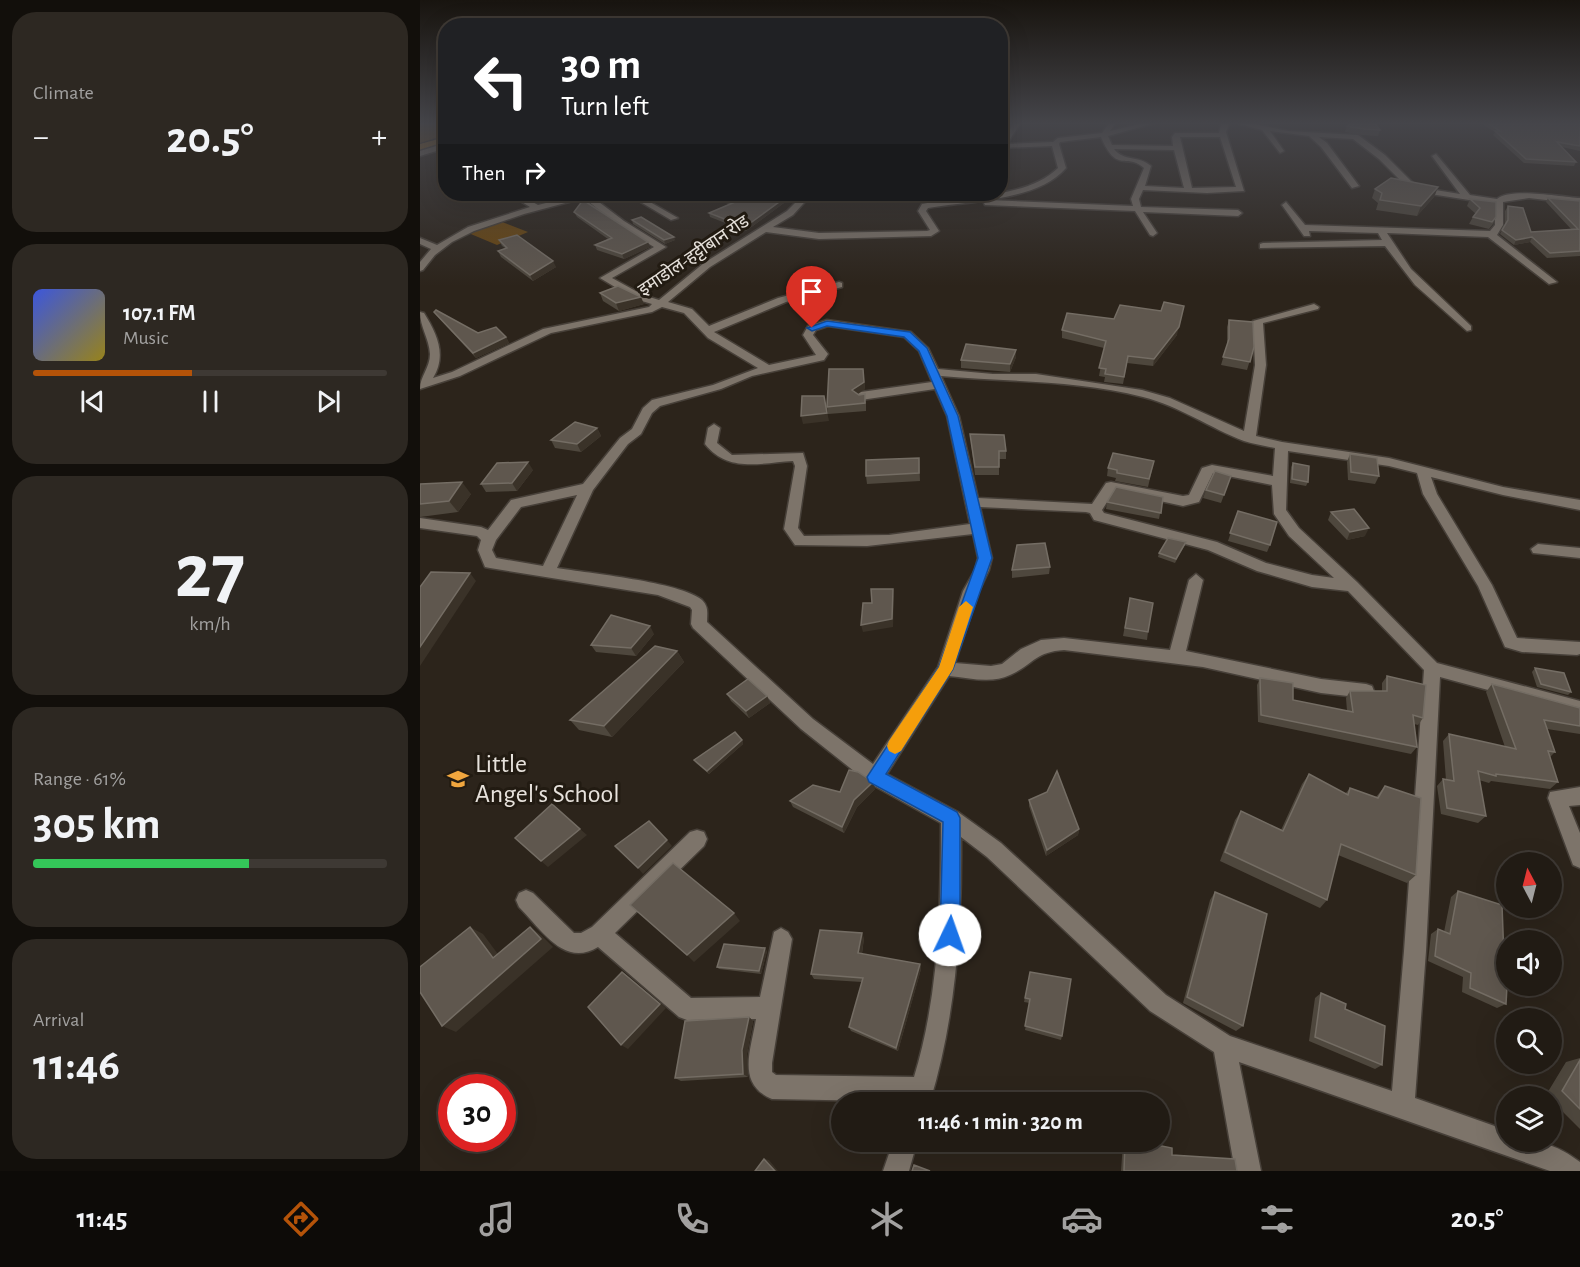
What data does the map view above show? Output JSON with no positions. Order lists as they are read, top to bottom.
{
  "streets": {
    "street": ["इमाडोल-हट्टीबान रोड"]
  },
  "places": {
    "school or university": ["Little Angel's School"]
  },
  "north": "top",
  "page": {
    "tile": [
      "Climate",
      ["27", "km/h"],
      ["Range · 61%", "305 km"],
      ["Arrival", "11:46"]
    ],
    "turn": ["30 m", "Turn left"],
    "heat": ["−", "20.5°", "+"],
    "then": "Then",
    "song": ["107.1 FM", "Music"],
    "limit": "30",
    "trip": "11:46 · 1 min · 320 m",
    "tabs": ["11:45", "20.5°"]
  }
}
